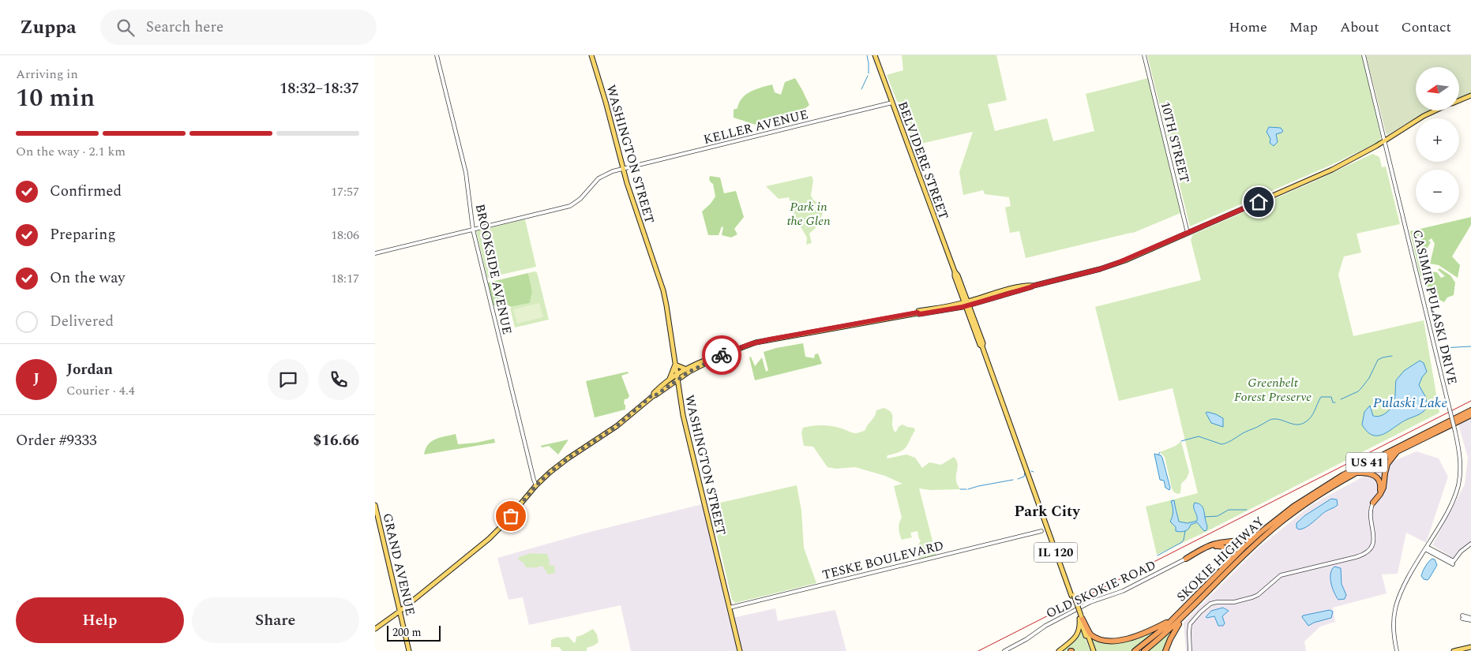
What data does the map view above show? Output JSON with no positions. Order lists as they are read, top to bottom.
{
  "streets": {
    "highway": ["US 41", "SKOKIE HIGHWAY"],
    "main road": [
      "WASHINGTON STREET",
      "BELVIDERE STREET",
      "IL 120",
      "GRAND AVENUE"
    ],
    "street": [
      "KELLER AVENUE",
      "10TH STREET",
      "BROOKSIDE AVENUE",
      "CASIMIR PULASKI DRIVE",
      "TESKE BOULEVARD",
      "OLD SKOKIE ROAD"
    ]
  },
  "crossings": [
    ["KELLER AVENUE", "WASHINGTON STREET"],
    ["KELLER AVENUE", "BELVIDERE STREET"],
    ["KELLER AVENUE", "BROOKSIDE AVENUE"],
    ["WASHINGTON STREET", "TESKE BOULEVARD"],
    ["BELVIDERE STREET", "IL 120"]
  ],
  "districts": ["Park City"],
  "water": ["Pulaski Lake"],
  "parks": ["Park in the Glen", "Greenbelt Forest Preserve"],
  "scale_bar": "200 m",
  "north": "left",
  "page": {
    "header": "Zuppa",
    "search": "Search here",
    "nav": [
      "Home",
      "Map",
      "About",
      "Contact"
    ],
    "heading": ["10 min", "Arriving in", "18:32–18:37"],
    "panel": [
      "Jordan",
      "Courier · 4.4",
      "Order #9333",
      "$16.66"
    ],
    "map_buttons": ["+", "−"],
    "bar": "On the way · 2.1 km",
    "list": [
      ["Confirmed", "17:57"],
      ["Preparing", "18:06"],
      ["On the way", "18:17"],
      "Delivered"
    ],
    "round": "J",
    "buttons": ["Help", "Share"],
    "scale": "200 m"
  }
}
